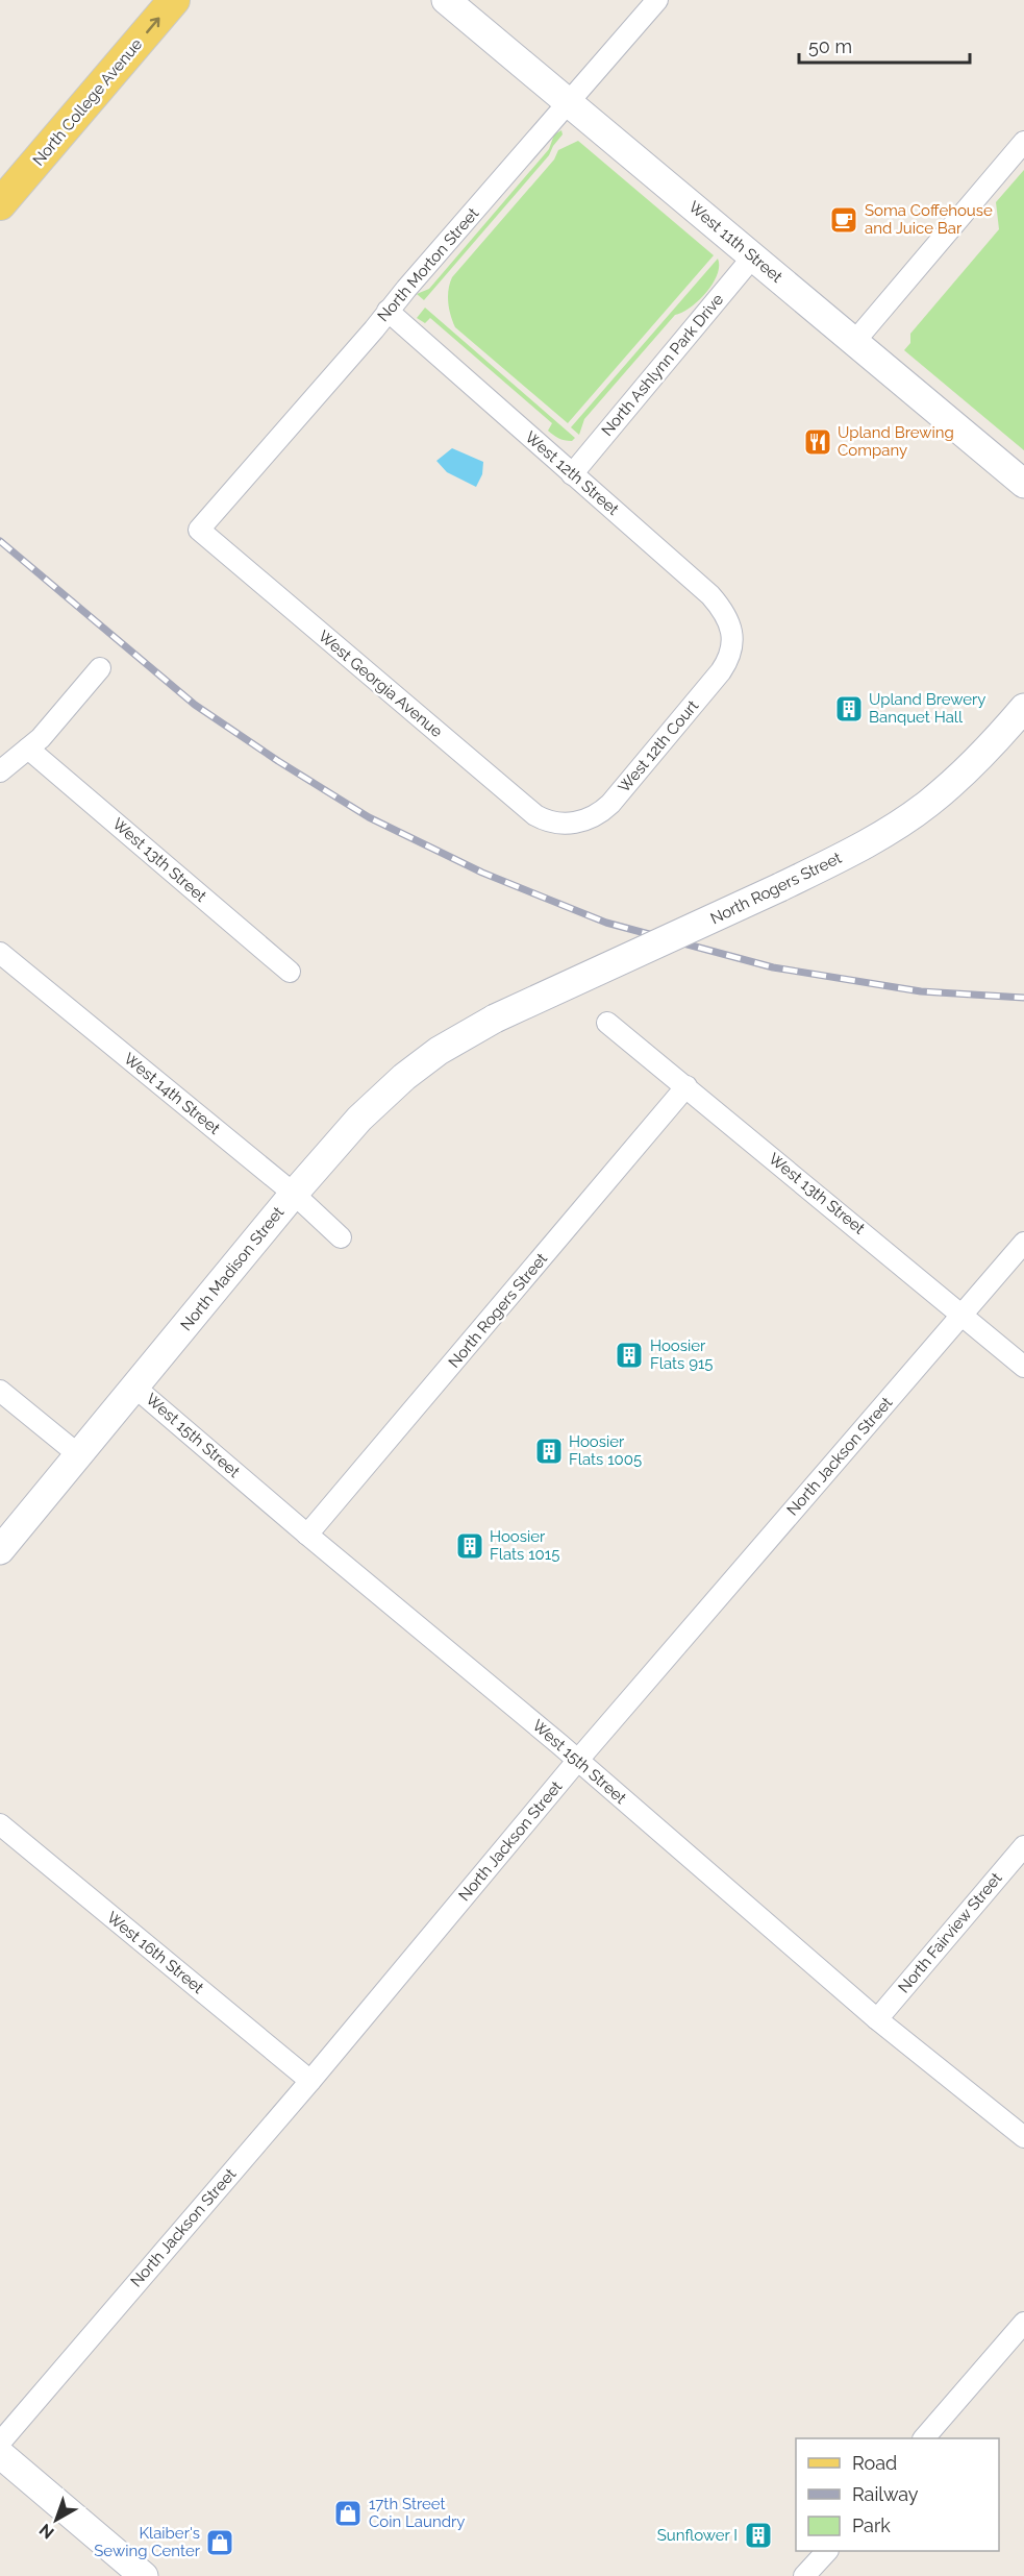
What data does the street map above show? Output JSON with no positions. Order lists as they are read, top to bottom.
{
  "streets": {
    "main road": ["North College Avenue"],
    "street": [
      "West 11th Street",
      "North Morton Street",
      "North Ashlynn Park Drive",
      "West 12th Street",
      "West Georgia Avenue",
      "West 12th Court",
      "West 13th Street",
      "North Rogers Street",
      "West 14th Street",
      "North Madison Street",
      "West 15th Street",
      "North Jackson Street",
      "North Fairview Street",
      "West 16th Street"
    ]
  },
  "crossings": [
    ["West 11th Street", "North Morton Street"],
    ["West 11th Street", "North Ashlynn Park Drive"],
    ["North Morton Street", "West 12th Street"],
    ["North Morton Street", "West Georgia Avenue"],
    ["North Ashlynn Park Drive", "West 12th Street"],
    ["West 12th Street", "West 12th Court"],
    ["West Georgia Avenue", "West 12th Court"],
    ["West 13th Street", "North Rogers Street"],
    ["West 13th Street", "North Jackson Street"],
    ["North Rogers Street", "North Madison Street"],
    ["North Rogers Street", "West 15th Street"],
    ["West 14th Street", "North Madison Street"],
    ["North Madison Street", "West 15th Street"],
    ["West 15th Street", "North Jackson Street"],
    ["West 15th Street", "North Fairview Street"],
    ["North Jackson Street", "West 16th Street"]
  ],
  "one_way": ["North College Avenue"],
  "places": {
    "cafe": ["Soma Coffehouse and Juice Bar"],
    "restaurant": ["Upland Brewing Company"],
    "building": [
      "Upland Brewery Banquet Hall",
      "Hoosier Flats 915",
      "Hoosier Flats 1005",
      "Hoosier Flats 1015",
      "Sunflower I"
    ],
    "shop": ["17th Street Coin Laundry", "Klaiber's Sewing Center"]
  },
  "legend": ["Road", "Railway", "Park"],
  "scale_bar": "50 m",
  "north": "bottom left"
}
